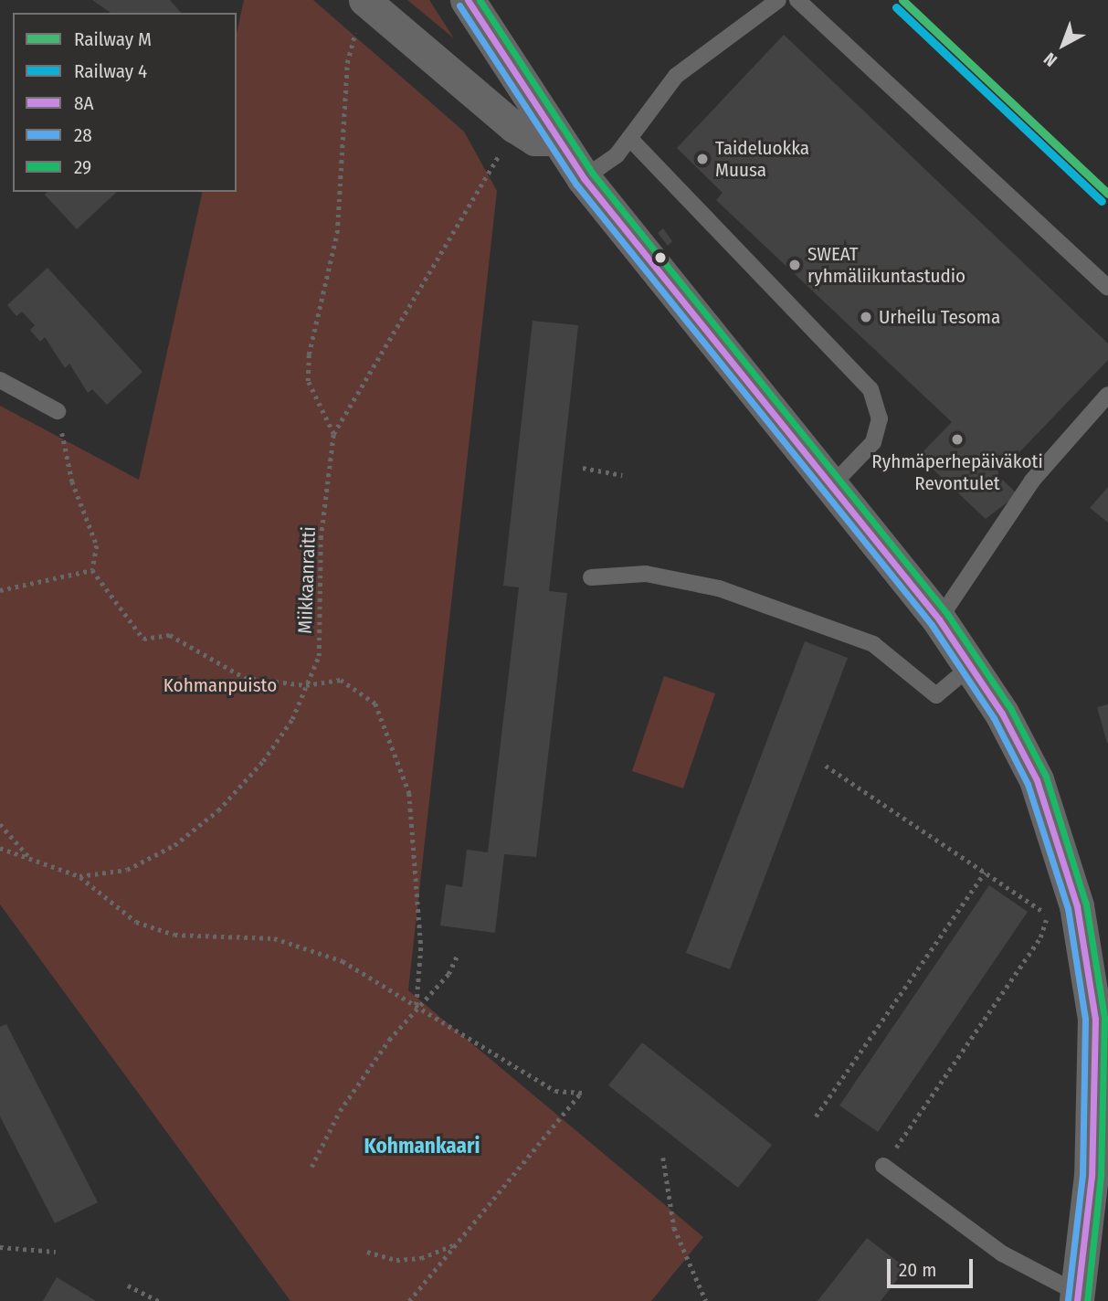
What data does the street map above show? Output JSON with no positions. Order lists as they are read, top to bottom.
{
  "streets": {
    "path": ["Miikkaanraitti"]
  },
  "districts": ["Kohmankaari"],
  "parks": ["Kohmanpuisto"],
  "places": [
    "Taideluokka Muusa",
    "SWEAT ryhmäliikuntastudio",
    "Urheilu Tesoma",
    "Ryhmäperhepäiväkoti Revontulet"
  ],
  "lines": [
    "rail line M",
    "transit line 8A",
    "transit line 29",
    "transit line 28",
    "rail line 4"
  ],
  "legend": [
    "Railway M",
    "Railway 4",
    "8A",
    "28",
    "29"
  ],
  "scale_bar": "20 m",
  "north": "bottom left"
}
